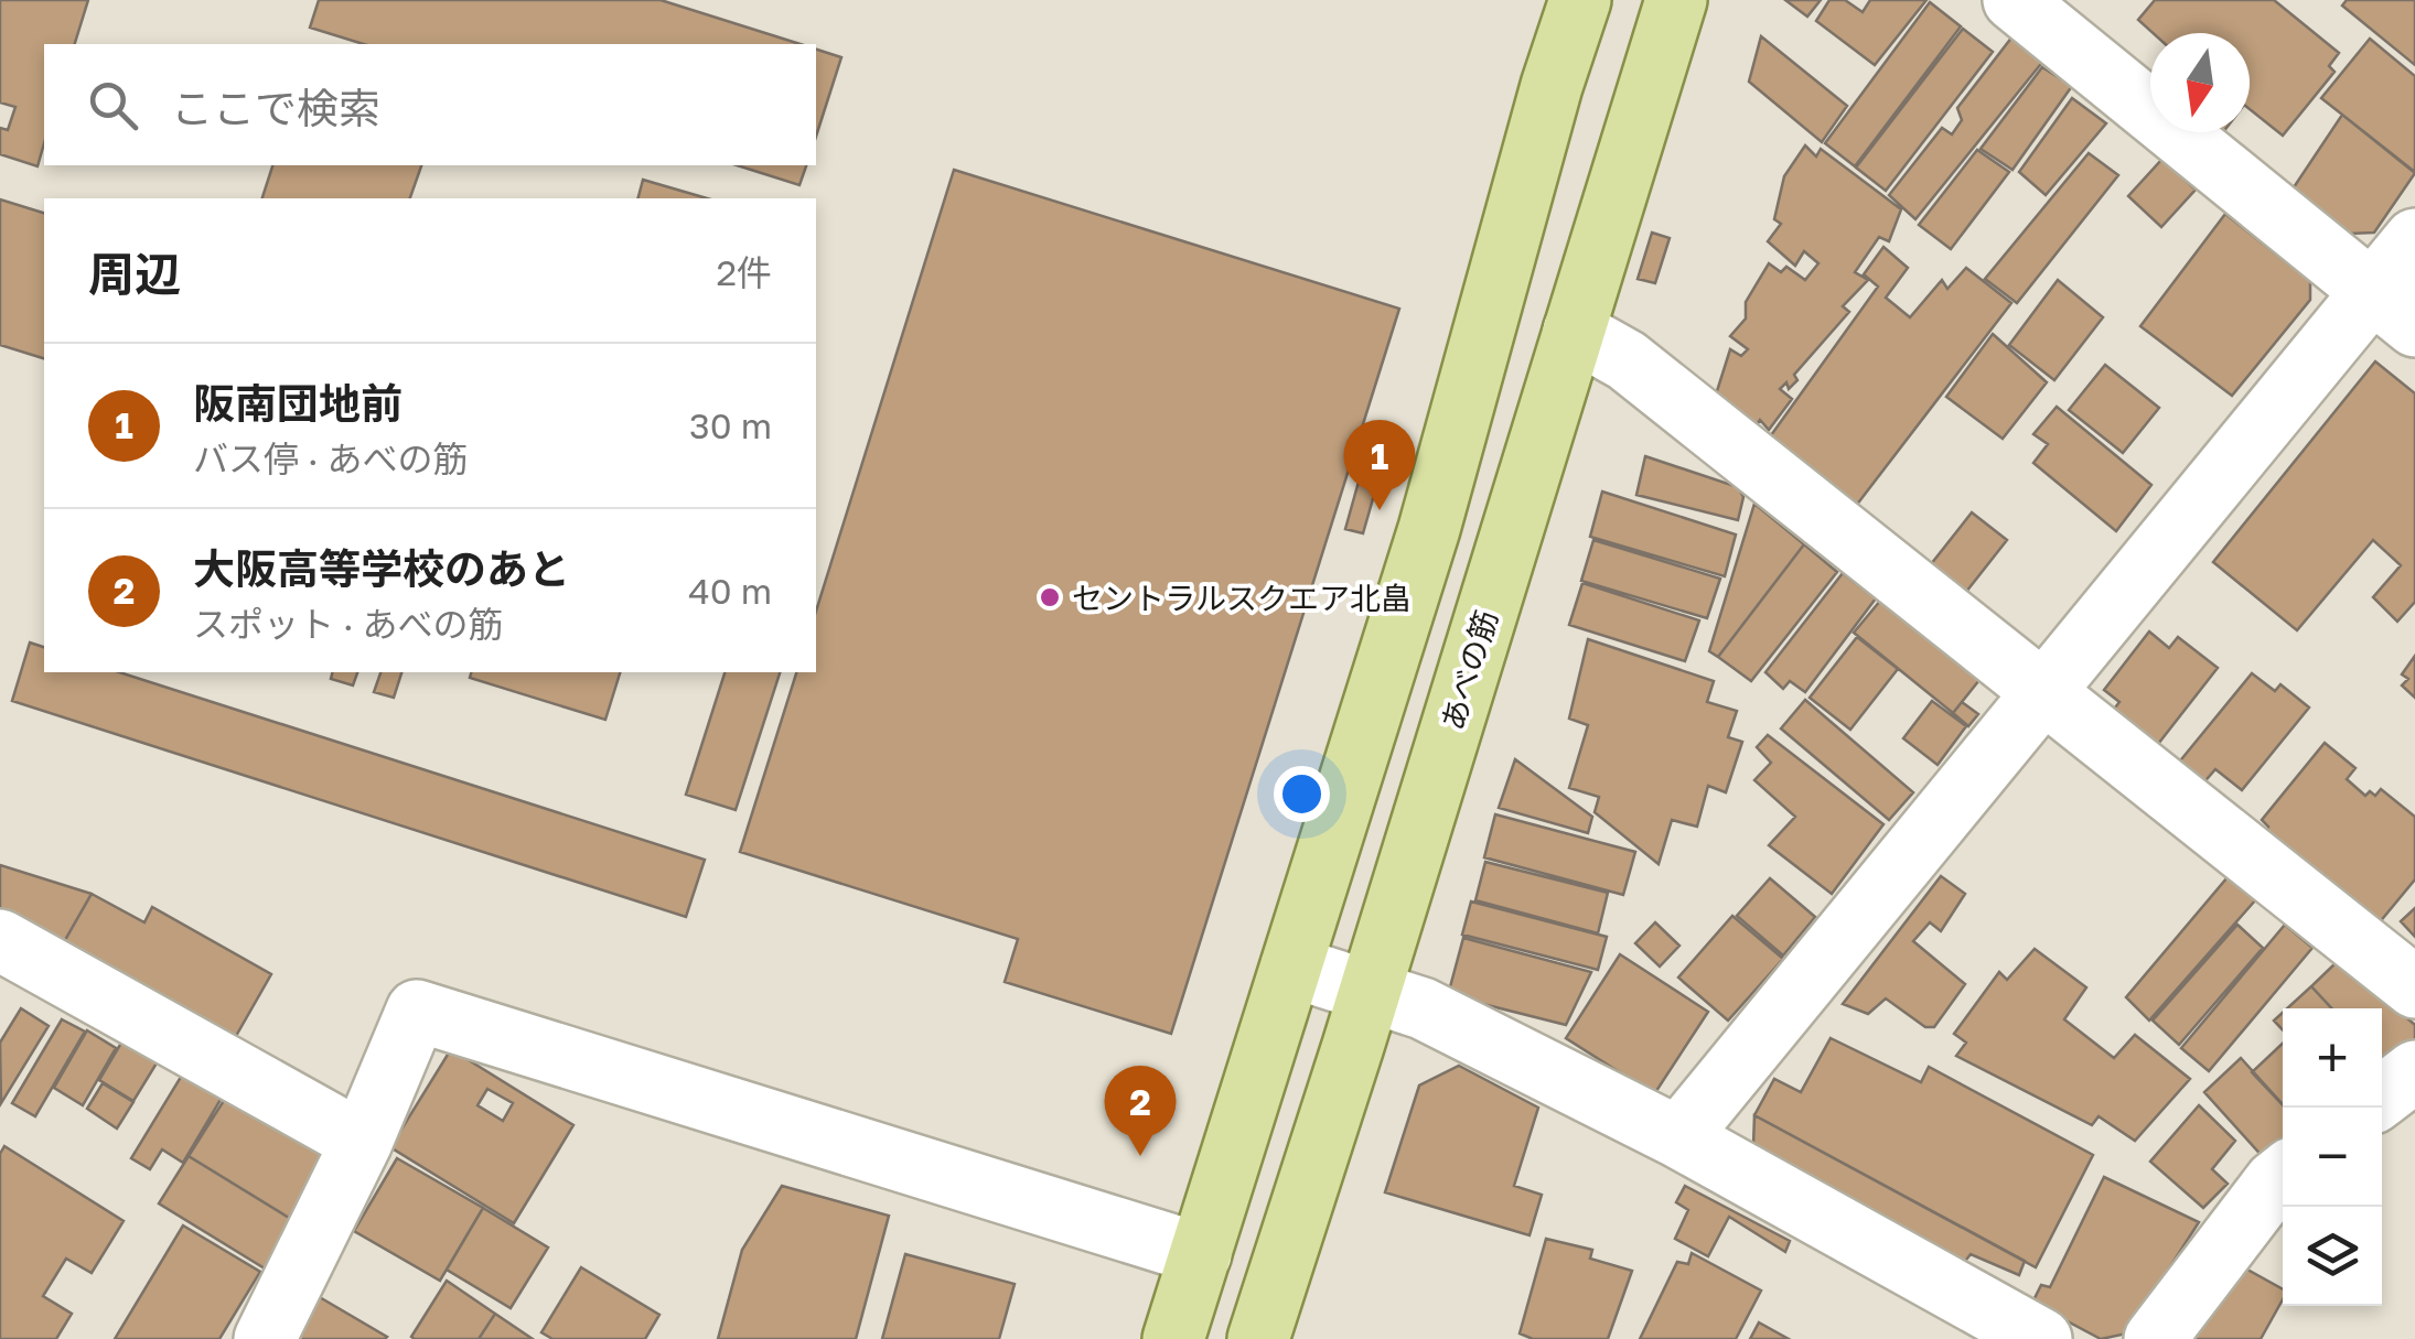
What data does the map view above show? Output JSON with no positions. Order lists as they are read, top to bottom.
{
  "streets": {
    "main road": ["あべの筋"]
  },
  "places": ["セントラルスクエア北畠"],
  "north": "bottom",
  "page": {
    "search": "ここで検索",
    "heading": ["周辺", "2件"],
    "list": [
      {
        "mark": "1",
        "name": "阪南団地前",
        "note": "バス停 · あべの筋",
        "value": "30 m"
      },
      {
        "mark": "2",
        "name": "大阪高等学校のあと",
        "note": "スポット · あべの筋",
        "value": "40 m"
      }
    ],
    "pins": ["1", "2"],
    "map_buttons": ["+", "−"]
  }
}
